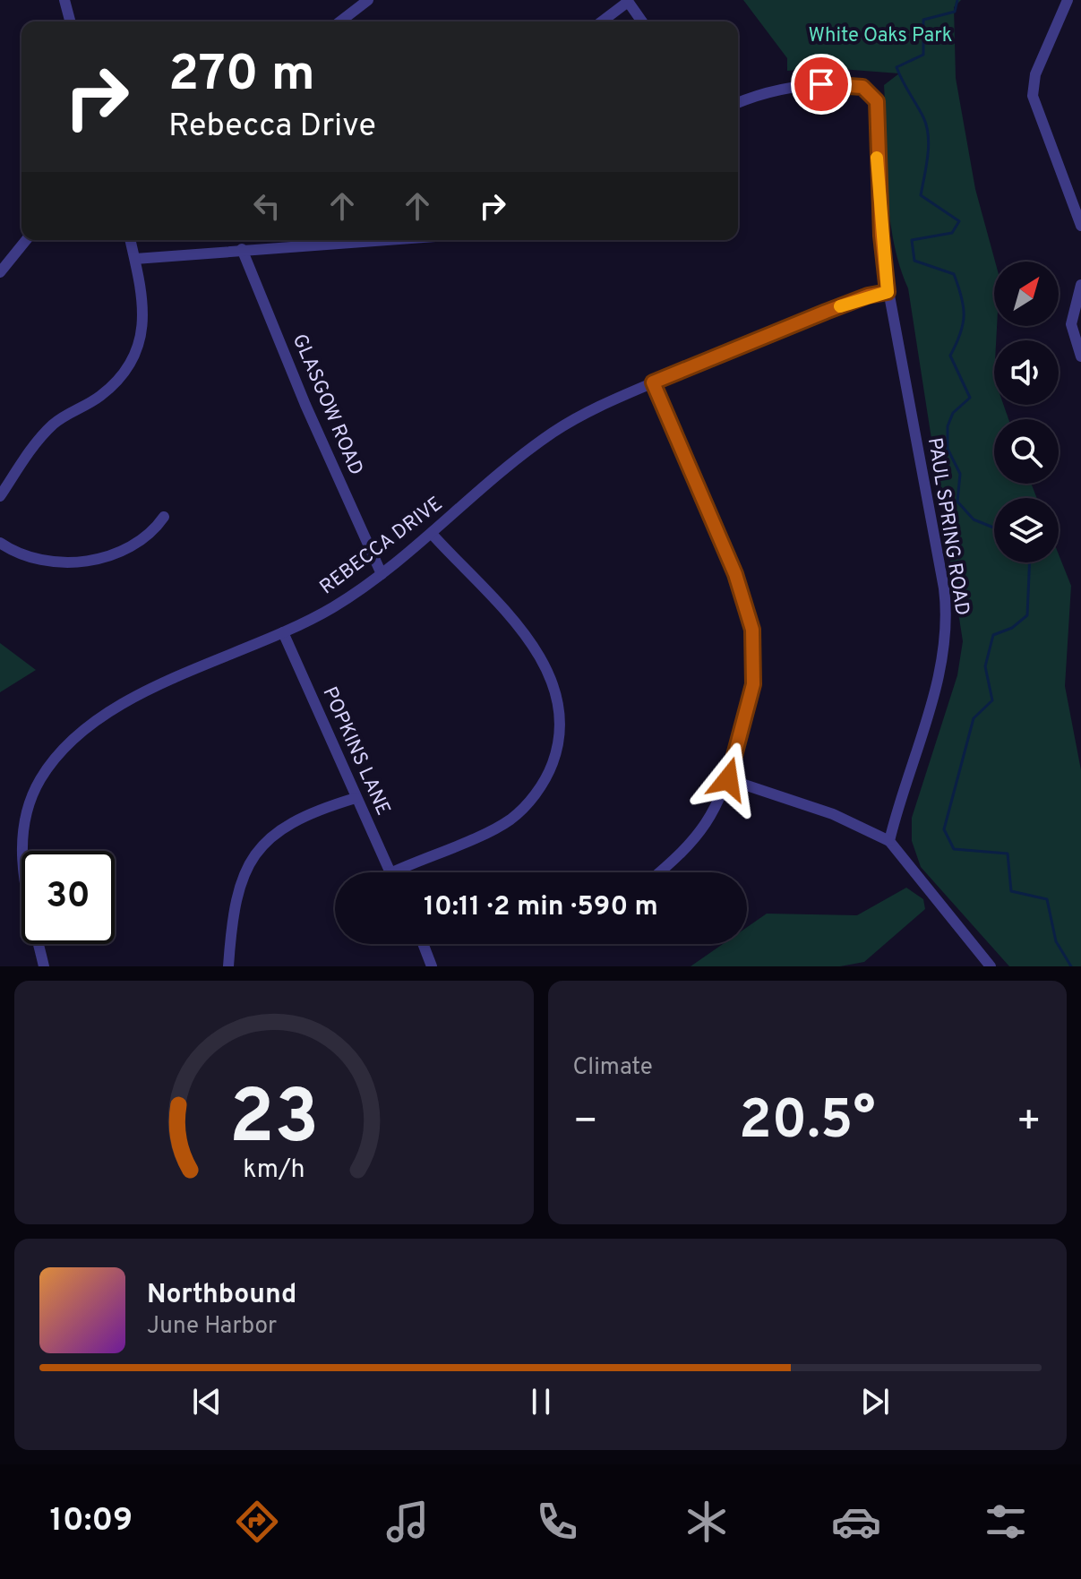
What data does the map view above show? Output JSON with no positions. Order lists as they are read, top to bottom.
{
  "streets": {
    "street": [
      "GLASGOW ROAD",
      "PAUL SPRING ROAD",
      "REBECCA DRIVE",
      "POPKINS LANE"
    ]
  },
  "crossings": [
    ["GLASGOW ROAD", "REBECCA DRIVE"],
    ["PAUL SPRING ROAD", "REBECCA DRIVE"],
    ["REBECCA DRIVE", "POPKINS LANE"]
  ],
  "parks": ["White Oaks Park"],
  "north": "top right",
  "page": {
    "turn": ["270 m", "Rebecca Drive"],
    "limit": "30",
    "trip": "10:11 · 2 min · 590 m",
    "tile": "Climate",
    "heat": ["−", "20.5°", "+"],
    "song": ["Northbound", "June Harbor"],
    "tabs": "10:09",
    "gauge": ["23", "km/h"]
  }
}
